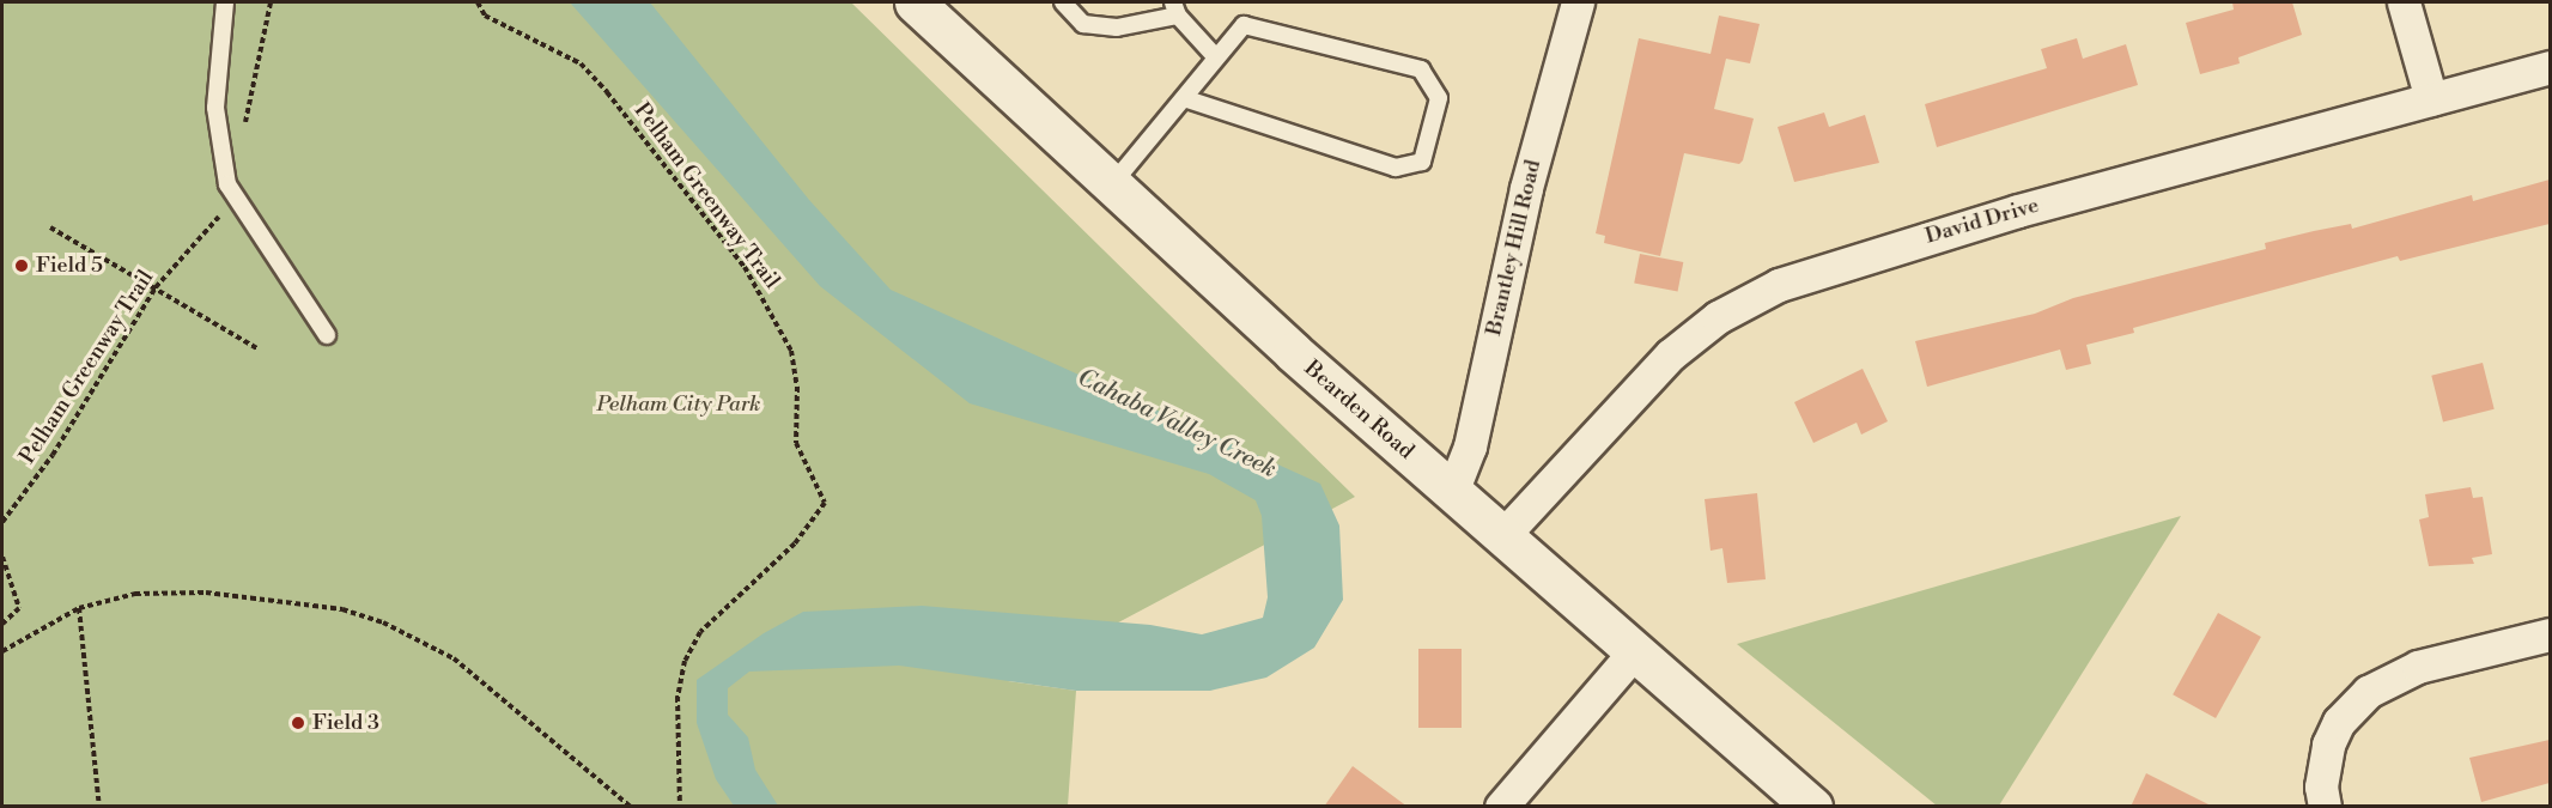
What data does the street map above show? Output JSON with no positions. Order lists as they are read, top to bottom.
{
  "streets": {
    "street": ["David Drive", "Brantley Hill Road", "Bearden Road"],
    "path": ["Pelham Greenway Trail"]
  },
  "crossings": [
    ["David Drive", "Bearden Road"],
    ["Brantley Hill Road", "Bearden Road"]
  ],
  "water": ["Cahaba Valley Creek"],
  "parks": ["Pelham City Park"],
  "places": ["Field 5", "Field 3"]
}
